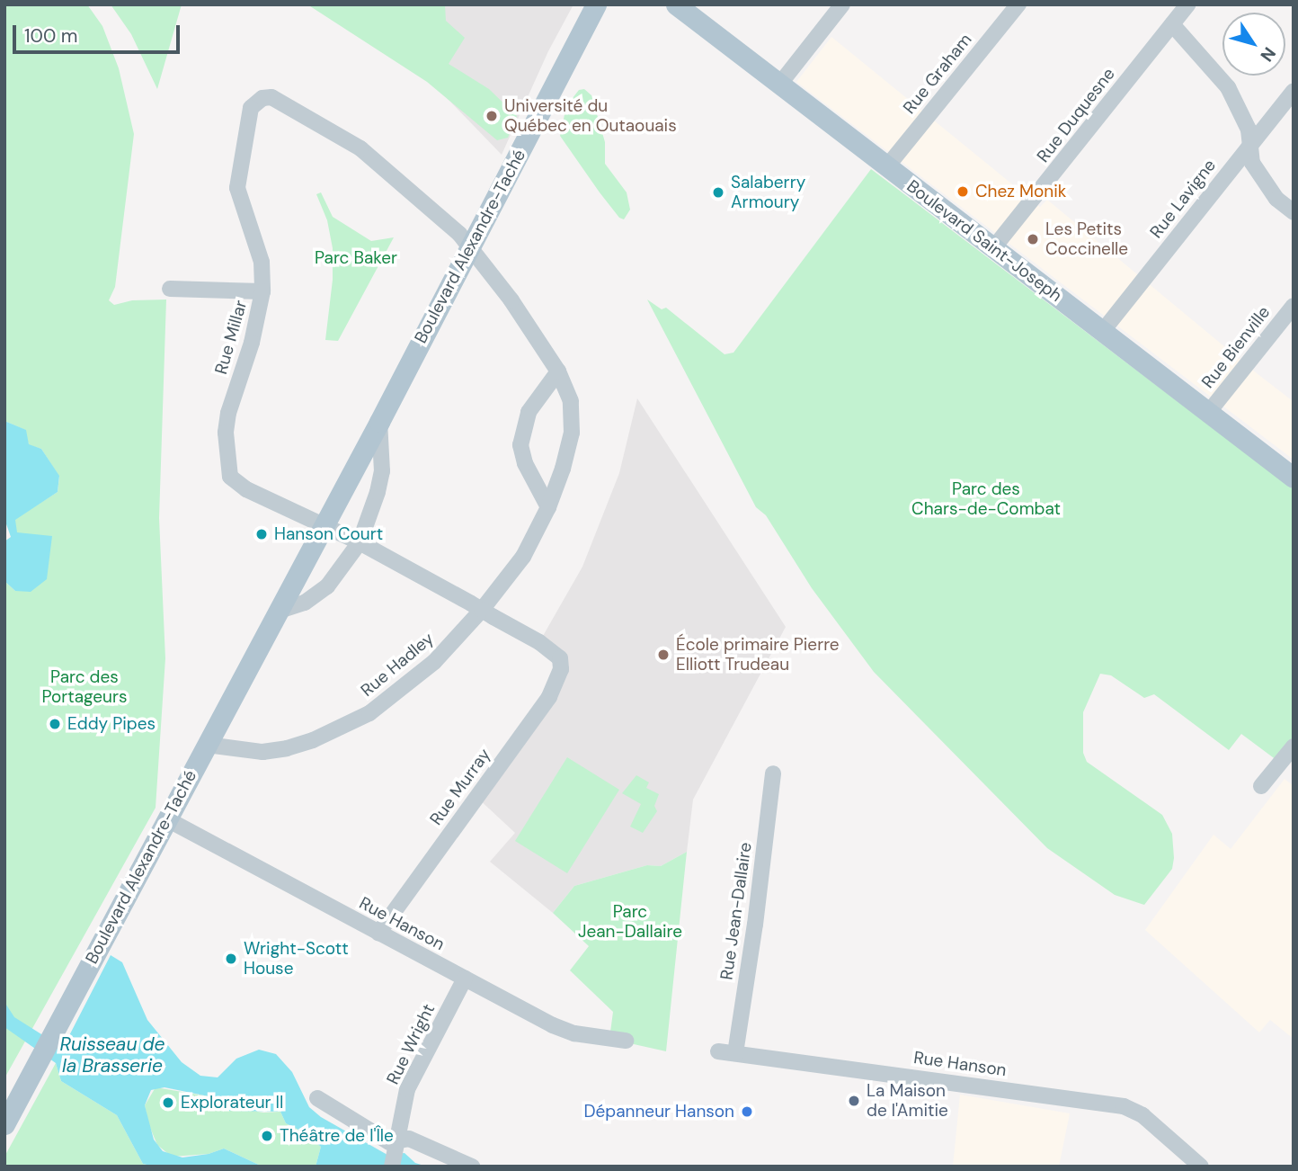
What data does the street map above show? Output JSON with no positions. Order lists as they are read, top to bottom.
{
  "streets": {
    "main road": ["Boulevard Saint-Joseph", "Boulevard Alexandre-Taché"],
    "street": [
      "Rue Graham",
      "Rue Duquesne",
      "Rue Lavigne",
      "Rue Millar",
      "Rue Bienville",
      "Rue Hadley",
      "Rue Murray",
      "Rue Jean-Dallaire",
      "Rue Hanson",
      "Rue Wright"
    ]
  },
  "crossings": [
    ["Rue Graham", "Boulevard Saint-Joseph"],
    ["Rue Duquesne", "Boulevard Saint-Joseph"],
    ["Rue Lavigne", "Boulevard Saint-Joseph"],
    ["Boulevard Saint-Joseph", "Rue Bienville"],
    ["Boulevard Alexandre-Taché", "Rue Millar"],
    ["Boulevard Alexandre-Taché", "Rue Hadley"],
    ["Boulevard Alexandre-Taché", "Rue Hanson"],
    ["Rue Millar", "Rue Hadley"],
    ["Rue Millar", "Rue Murray"],
    ["Rue Murray", "Rue Hanson"],
    ["Rue Jean-Dallaire", "Rue Hanson"],
    ["Rue Hanson", "Rue Wright"]
  ],
  "water": ["Ruisseau de la Brasserie"],
  "parks": [
    "Parc Baker",
    "Parc des Chars-de-Combat",
    "Parc des Portageurs",
    "Parc Jean-Dallaire"
  ],
  "places": [
    "Université du Québec en Outaouais",
    "Chez Monik",
    "Salaberry Armoury",
    "Les Petits Coccinelle",
    "Hanson Court",
    "École primaire Pierre Elliott Trudeau",
    "Eddy Pipes",
    "Wright-Scott House",
    "La Maison de l'Amitie",
    "Explorateur II",
    "Dépanneur Hanson",
    "Théâtre de l'Île"
  ],
  "scale_bar": "100 m",
  "north": "bottom right"
}
